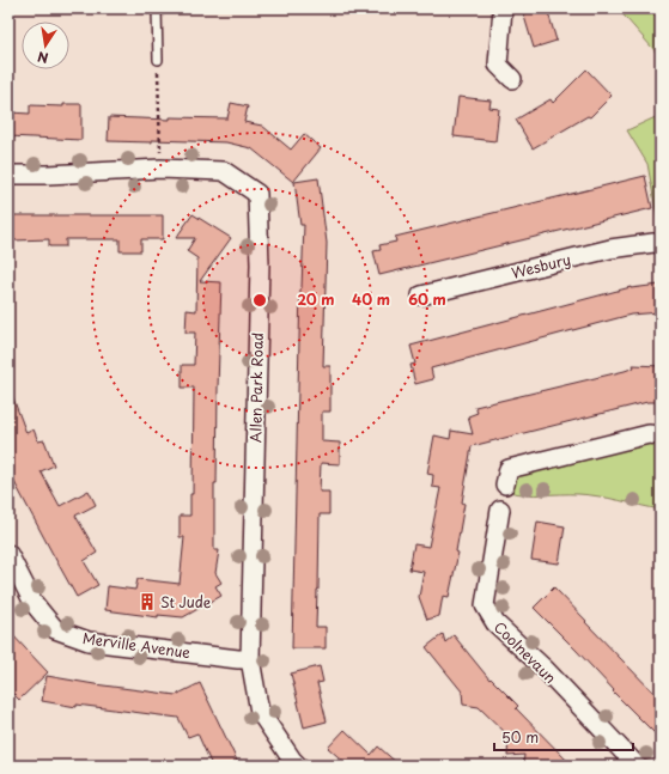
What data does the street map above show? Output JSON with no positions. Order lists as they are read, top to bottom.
{
  "streets": {
    "street": [
      "Wesbury",
      "Allen Park Road",
      "Merville Avenue",
      "Coolnevaun"
    ]
  },
  "crossings": [
    ["Allen Park Road", "Merville Avenue"]
  ],
  "places": {
    "building": ["St Jude"]
  },
  "scale_bar": "50 m",
  "north": "bottom",
  "rings": ["20 m", "40 m", "60 m"]
}
